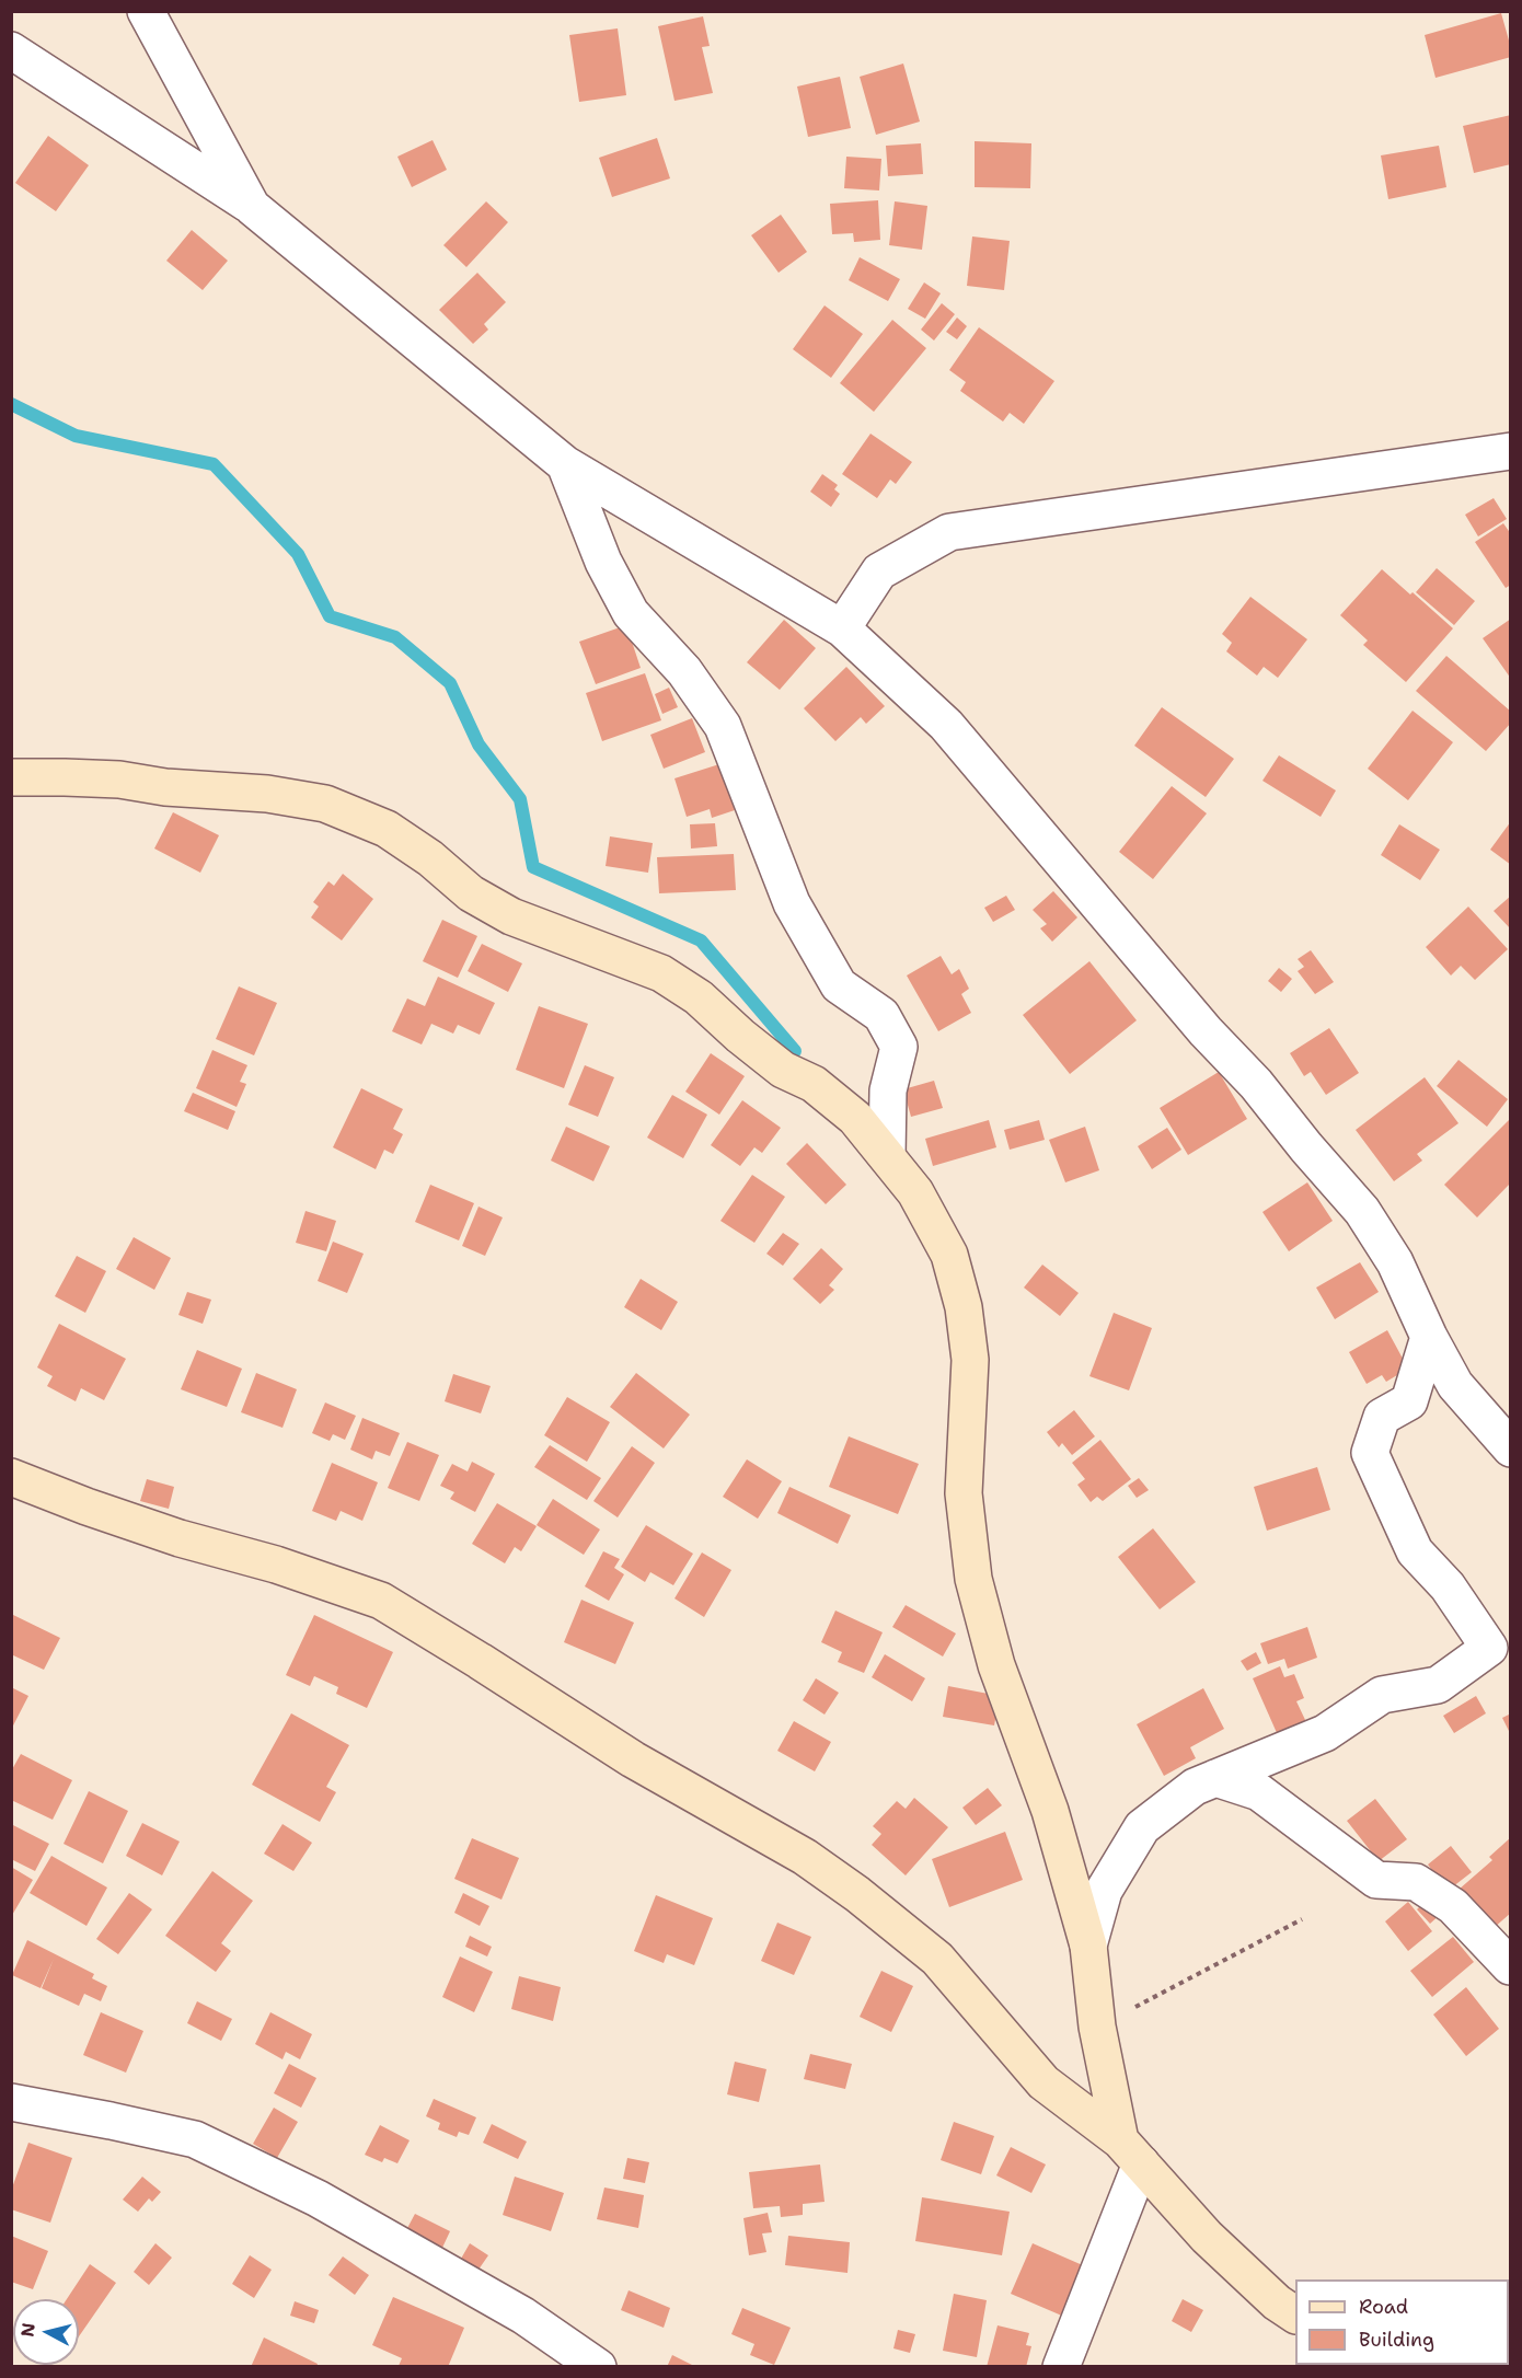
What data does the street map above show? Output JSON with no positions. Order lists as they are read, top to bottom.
{
  "legend": ["Road", "Building"],
  "north": "left"
}
